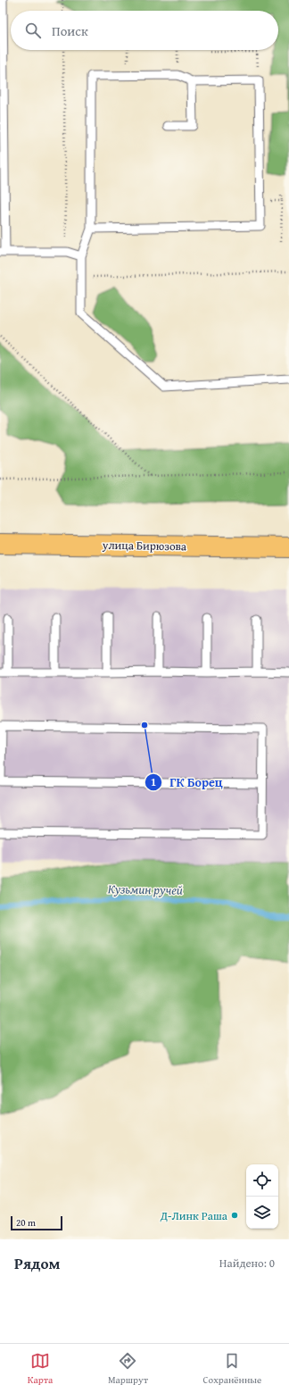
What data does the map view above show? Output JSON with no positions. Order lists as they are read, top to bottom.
{
  "streets": {
    "main road": ["улица Бирюзова"]
  },
  "water": ["Кузьмин ручей"],
  "places": ["ГК Борец", "Д-Линк Раша"],
  "scale_bar": "20 m",
  "page": {
    "search": "Поиск",
    "scale": "20 m",
    "heading": ["Рядом", "Найдено: 0"],
    "nav": ["Карта", "Маршрут", "Сохранённые"]
  }
}
